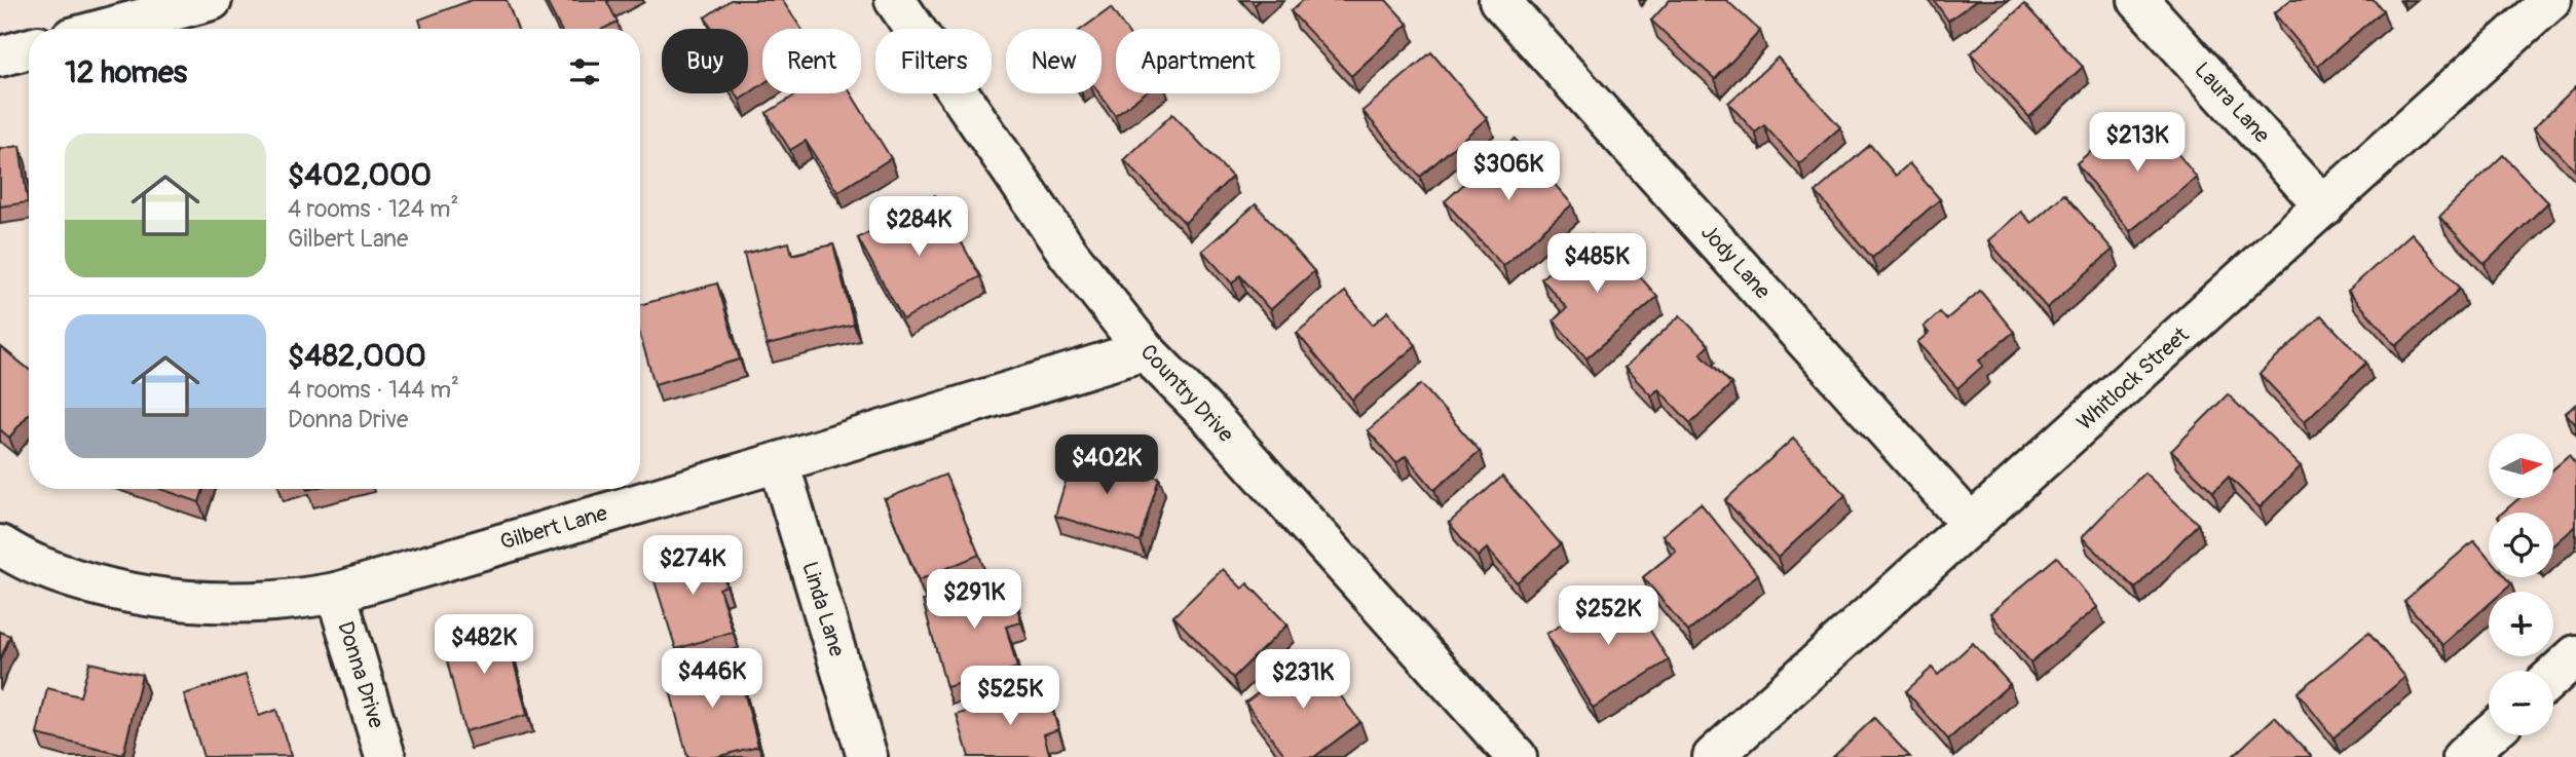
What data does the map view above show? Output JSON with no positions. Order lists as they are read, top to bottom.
{
  "streets": {
    "street": [
      "Laura Lane",
      "Jody Lane",
      "Whitlock Street",
      "Country Drive",
      "Gilbert Lane",
      "Linda Lane",
      "Donna Drive"
    ]
  },
  "crossings": [
    ["Laura Lane", "Whitlock Street"],
    ["Jody Lane", "Whitlock Street"],
    ["Country Drive", "Gilbert Lane"],
    ["Gilbert Lane", "Linda Lane"],
    ["Gilbert Lane", "Donna Drive"]
  ],
  "north": "right",
  "page": {
    "chip": [
      "Buy",
      "Rent",
      "Filters",
      "New",
      "Apartment"
    ],
    "heading": "12 homes",
    "price": [
      "$213K",
      "$306K",
      "$284K",
      "$485K",
      "$402K",
      "$274K",
      "$291K",
      "$252K",
      "$482K",
      "$446K",
      "$231K",
      "$525K"
    ],
    "list": [
      {
        "name": "$402,000",
        "note": "4 rooms · 124 m² · Gilbert Lane"
      },
      {
        "name": "$482,000",
        "note": "4 rooms · 144 m² · Donna Drive"
      }
    ],
    "map_buttons": ["+", "−"]
  }
}
